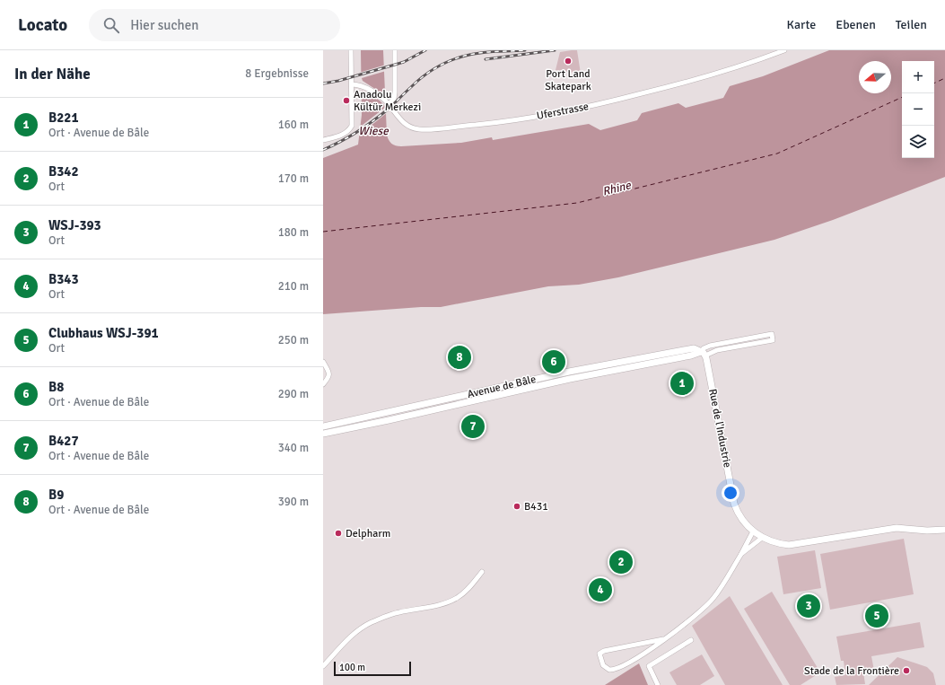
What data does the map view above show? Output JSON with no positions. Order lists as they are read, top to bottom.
{
  "streets": {
    "main road": ["Avenue de Bâle", "Rue de l'Industrie"],
    "street": ["Uferstrasse"]
  },
  "crossings": [
    ["Avenue de Bâle", "Rue de l'Industrie"]
  ],
  "water": ["Wiese", "Rhine"],
  "places": [
    "Port Land Skatepark",
    "Anadolu Kültür Merkezi",
    "B431",
    "Delpharm",
    "Stade de la Frontière"
  ],
  "scale_bar": "100 m",
  "north": "left",
  "page": {
    "header": "Locato",
    "search": "Hier suchen",
    "nav": ["Karte", "Ebenen", "Teilen"],
    "heading": ["In der Nähe", "8 Ergebnisse"],
    "map_buttons": ["+", "−"],
    "list": [
      {
        "mark": "1",
        "name": "B221",
        "note": "Ort · Avenue de Bâle",
        "value": "160 m"
      },
      {
        "mark": "2",
        "name": "B342",
        "note": "Ort",
        "value": "170 m"
      },
      {
        "mark": "3",
        "name": "WSJ-393",
        "note": "Ort",
        "value": "180 m"
      },
      {
        "mark": "4",
        "name": "B343",
        "note": "Ort",
        "value": "210 m"
      },
      {
        "mark": "5",
        "name": "Clubhaus WSJ-391",
        "note": "Ort",
        "value": "250 m"
      },
      {
        "mark": "6",
        "name": "B8",
        "note": "Ort · Avenue de Bâle",
        "value": "290 m"
      },
      {
        "mark": "7",
        "name": "B427",
        "note": "Ort · Avenue de Bâle",
        "value": "340 m"
      },
      {
        "mark": "8",
        "name": "B9",
        "note": "Ort · Avenue de Bâle",
        "value": "390 m"
      }
    ],
    "pins": [
      "8",
      "6",
      "1",
      "7",
      "2",
      "4",
      "3",
      "5"
    ],
    "scale": "100 m"
  }
}
